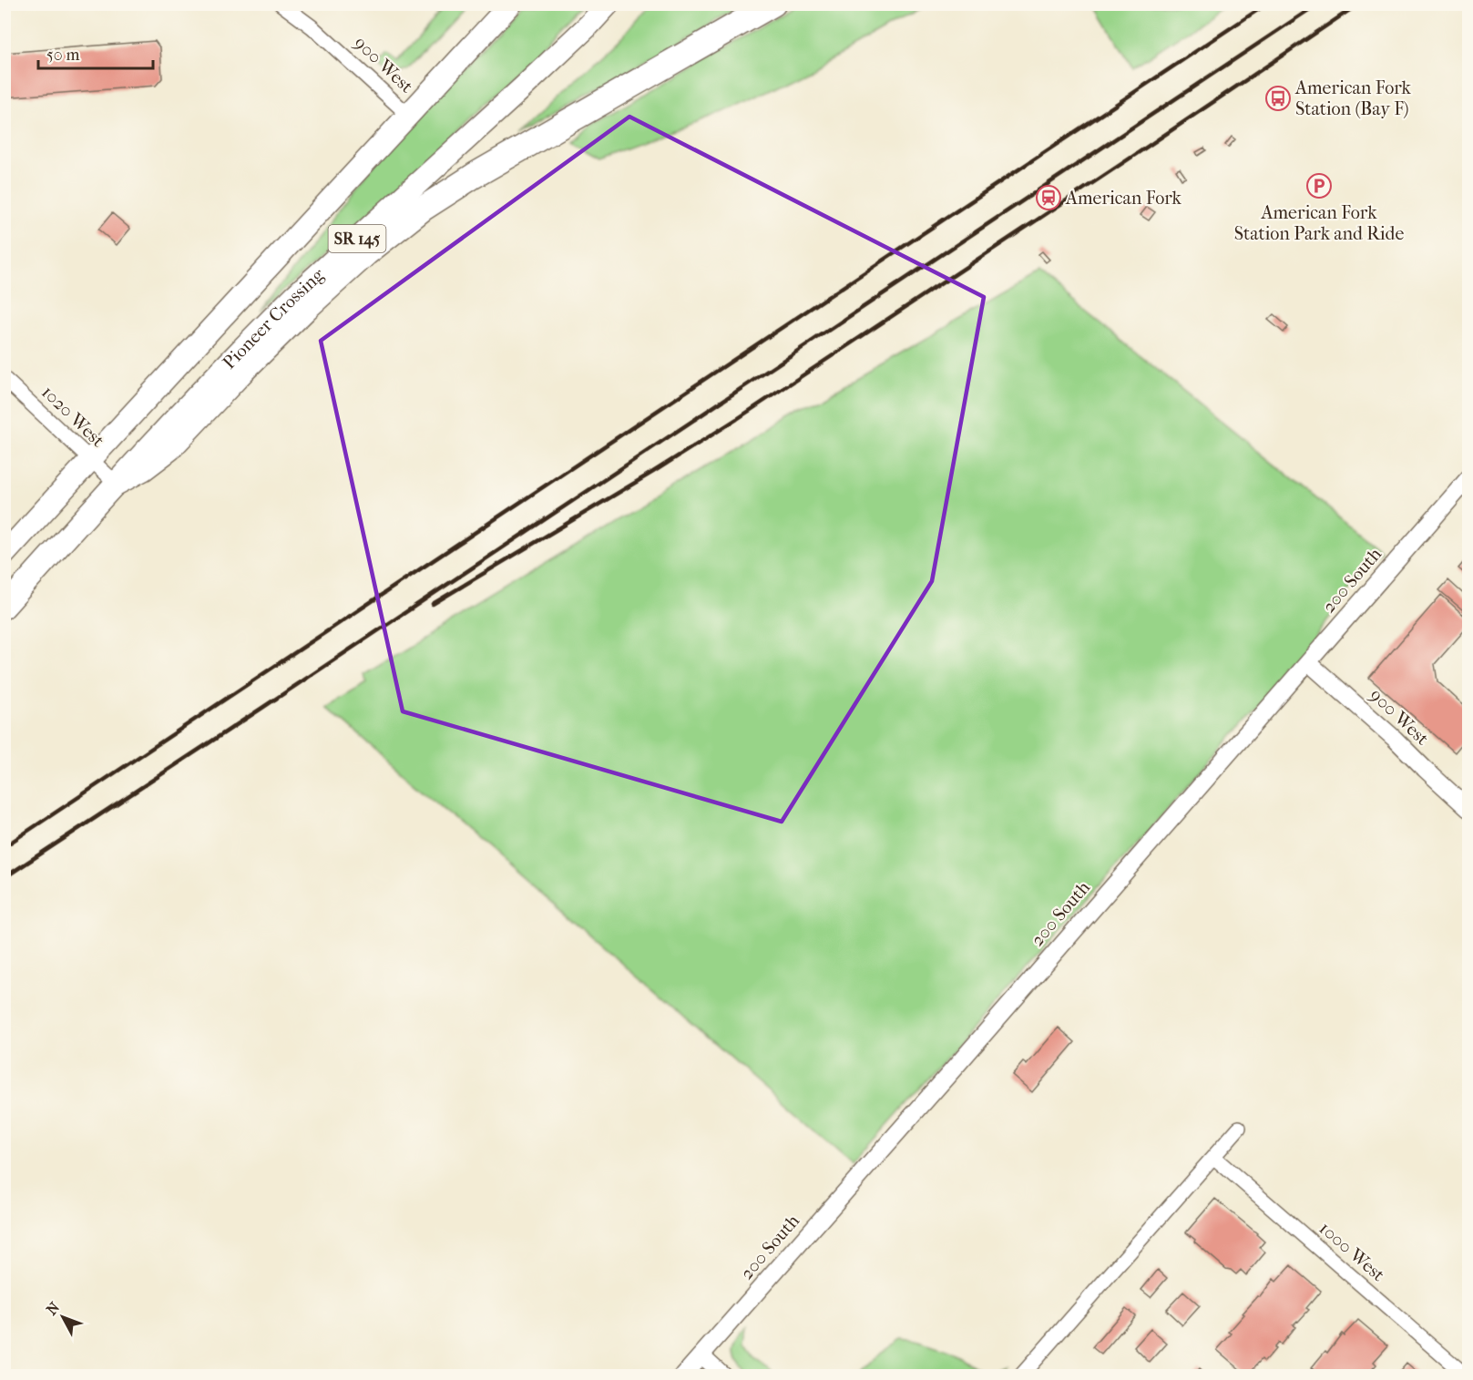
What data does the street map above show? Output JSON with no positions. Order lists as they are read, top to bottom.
{
  "streets": {
    "highway": ["SR 145", "Pioneer Crossing"],
    "street": [
      "900 West",
      "1020 West",
      "200 South",
      "1000 West"
    ]
  },
  "crossings": [
    ["900 West", "Pioneer Crossing"],
    ["900 West", "200 South"],
    ["Pioneer Crossing", "1020 West"]
  ],
  "places": {
    "bus stop": ["American Fork Station (Bay F)"],
    "parking": ["American Fork Station Park and Ride"],
    "station": ["American Fork"]
  },
  "scale_bar": "50 m",
  "north": "top left"
}
